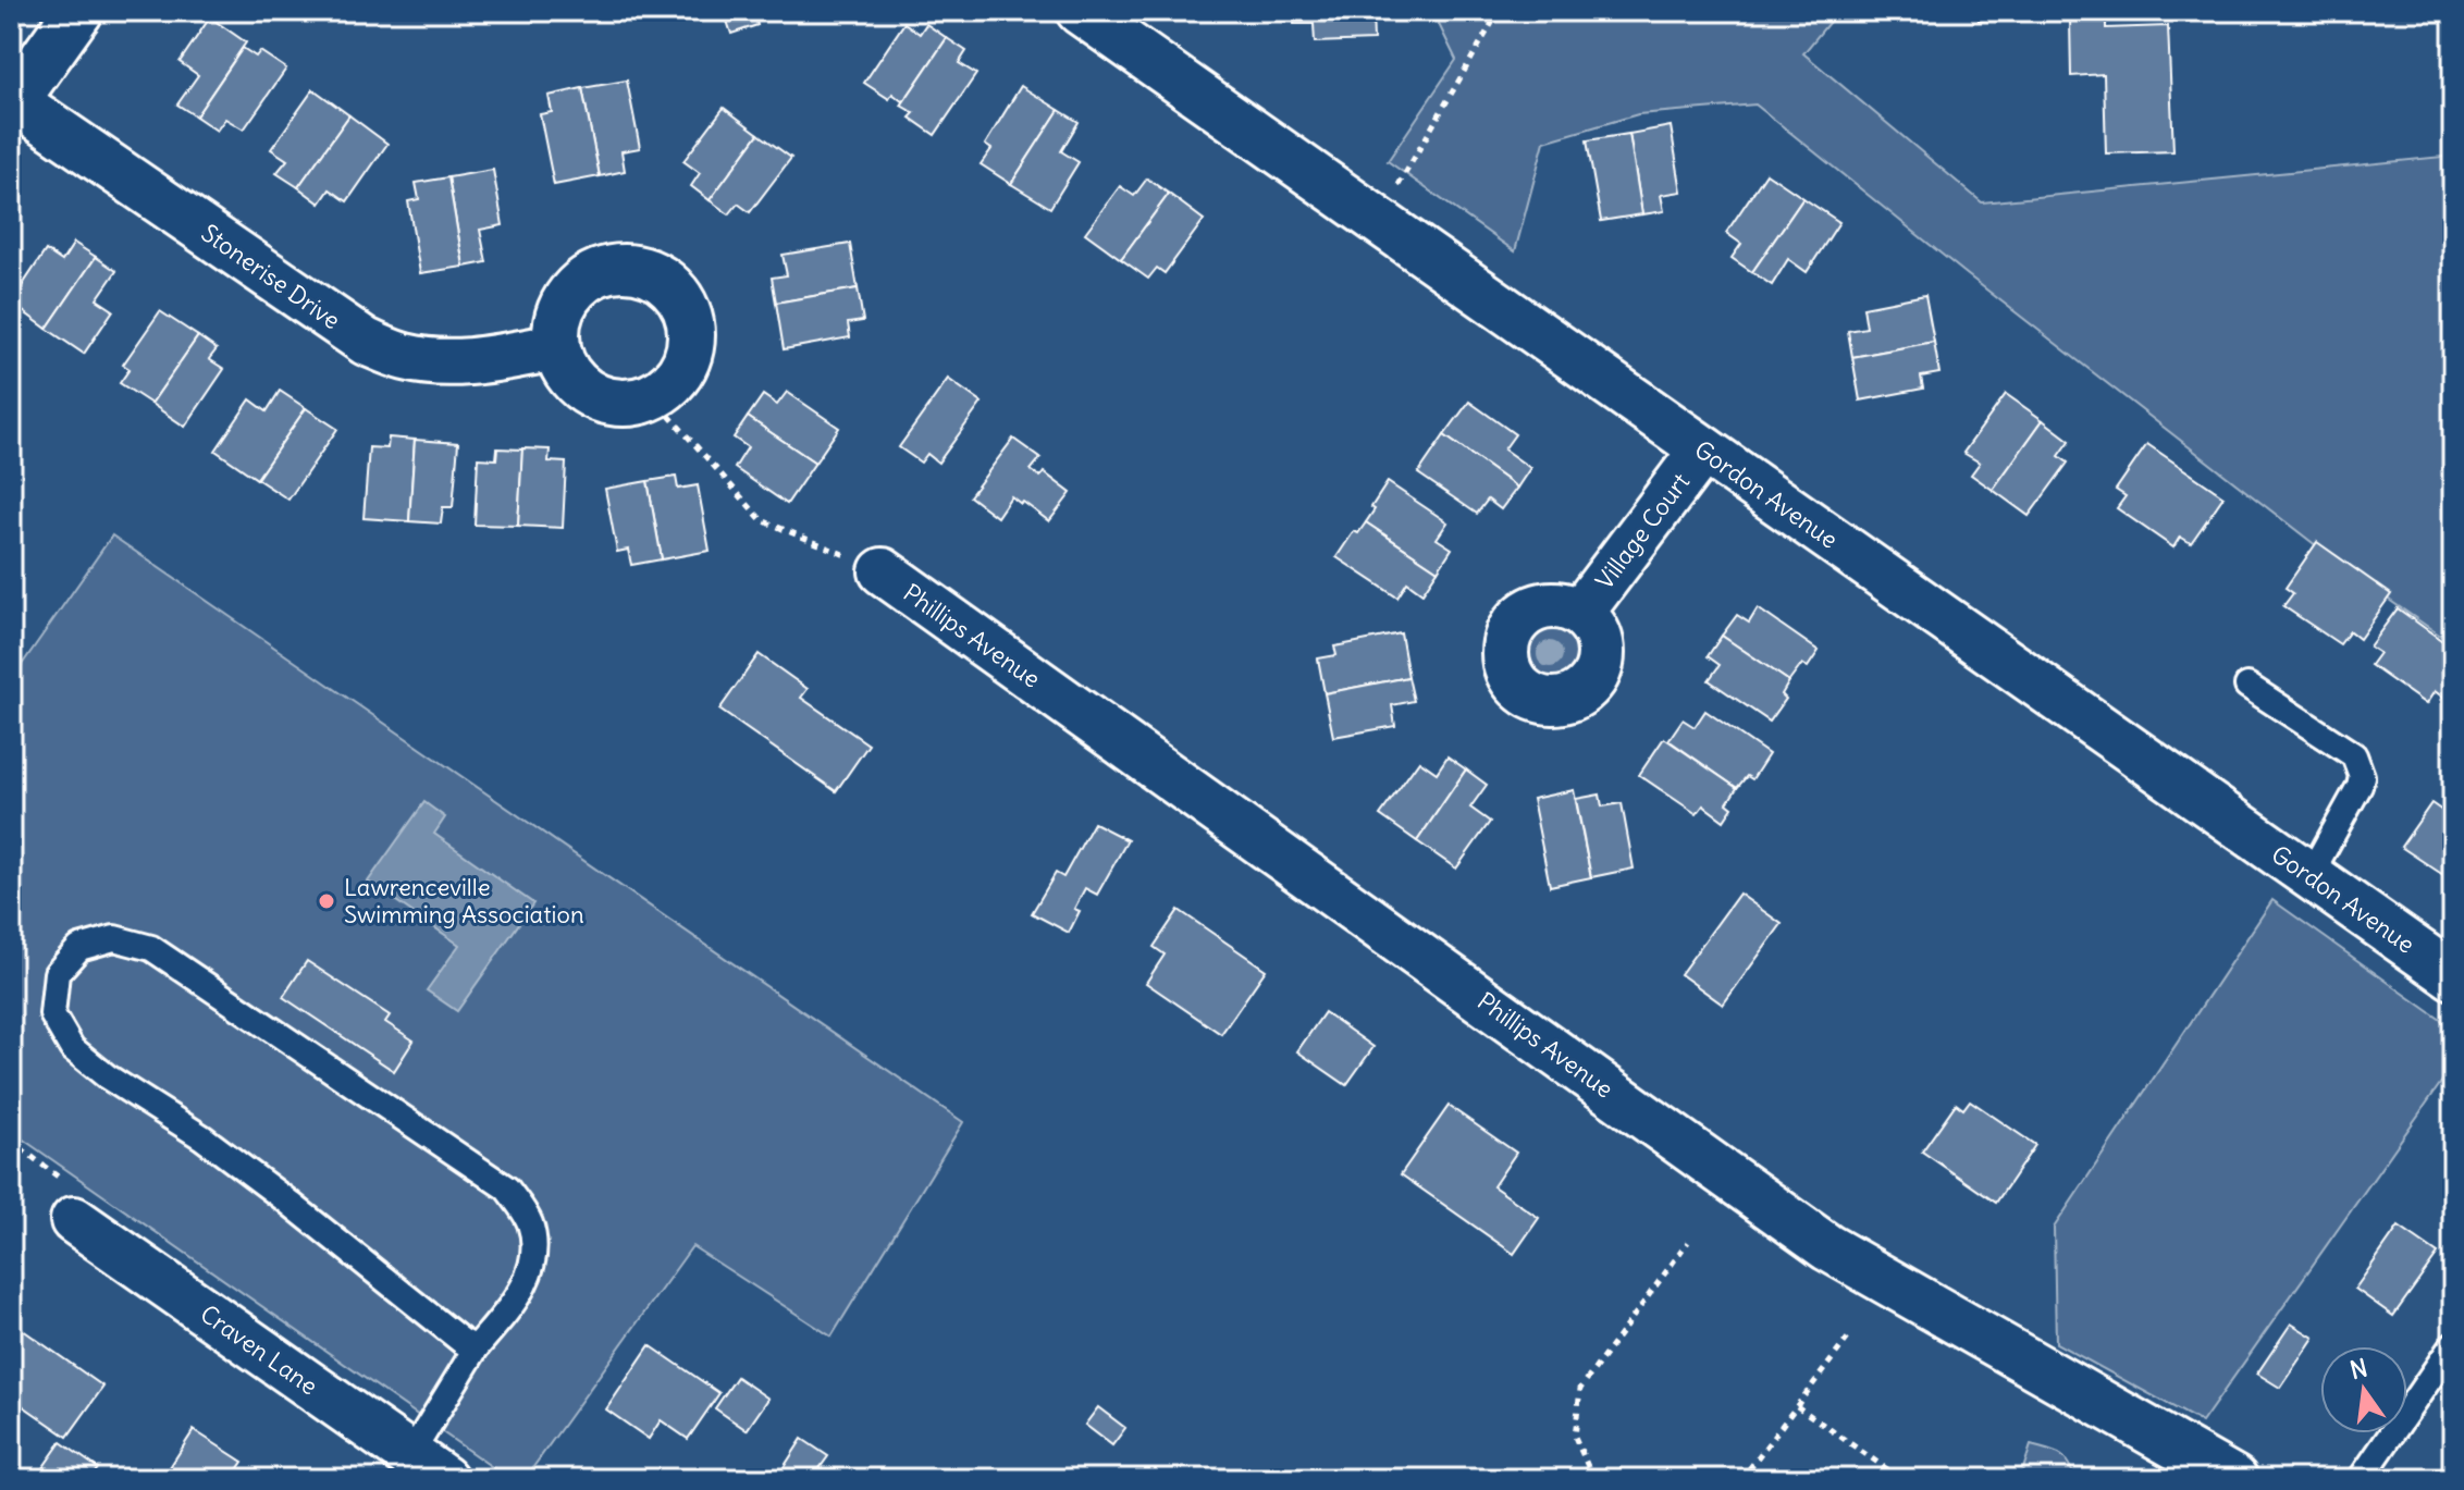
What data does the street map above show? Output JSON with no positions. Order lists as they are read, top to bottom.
{
  "streets": {
    "street": [
      "Stonerise Drive",
      "Gordon Avenue",
      "Village Court",
      "Phillips Avenue",
      "Craven Lane"
    ]
  },
  "crossings": [
    ["Gordon Avenue", "Village Court"]
  ],
  "places": ["Lawrenceville Swimming Association"],
  "north": "top"
}
